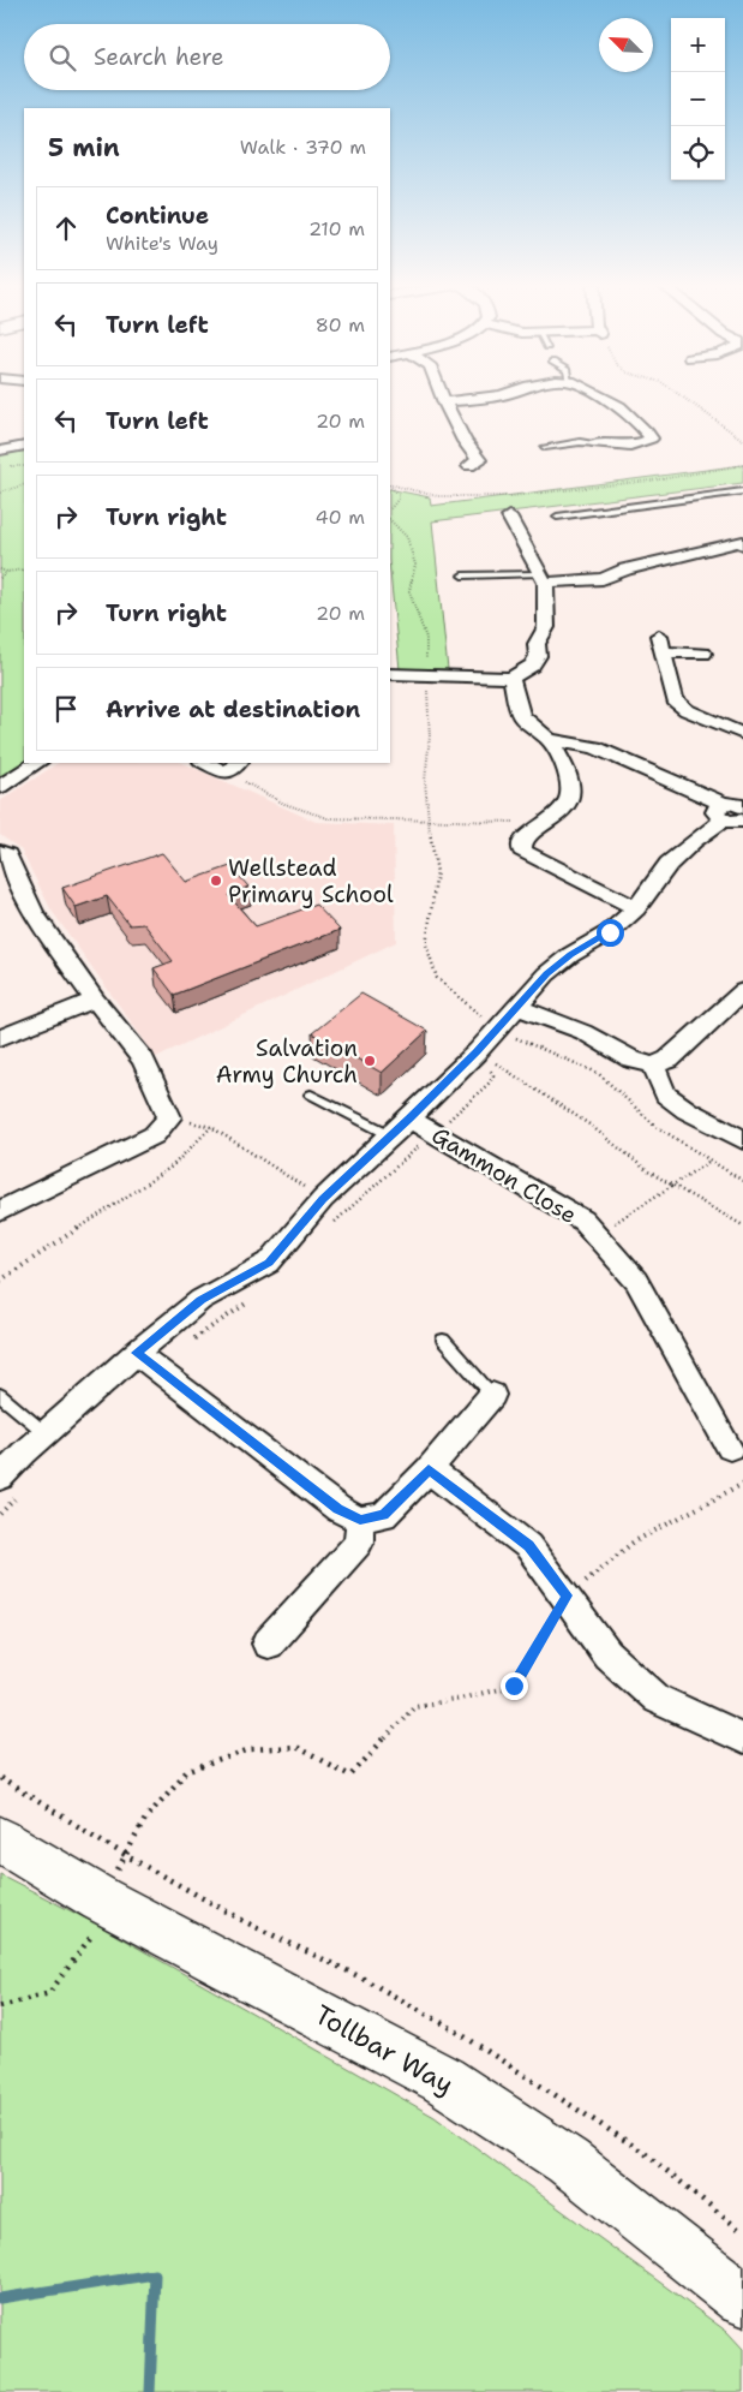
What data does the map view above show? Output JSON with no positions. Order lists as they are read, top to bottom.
{
  "streets": {
    "main road": ["Tollbar Way"],
    "street": ["Gammon Close"]
  },
  "places": ["Wellstead Primary School", "Salvation Army Church"],
  "north": "top left",
  "page": {
    "map_buttons": ["+", "−"],
    "search": "Search here",
    "heading": ["5 min", "Walk · 370 m"],
    "list": [
      ["Continue", "White's Way", "210 m"],
      ["Turn left", "80 m"],
      ["Turn left", "20 m"],
      ["Turn right", "40 m"],
      ["Turn right", "20 m"],
      "Arrive at destination"
    ]
  }
}
